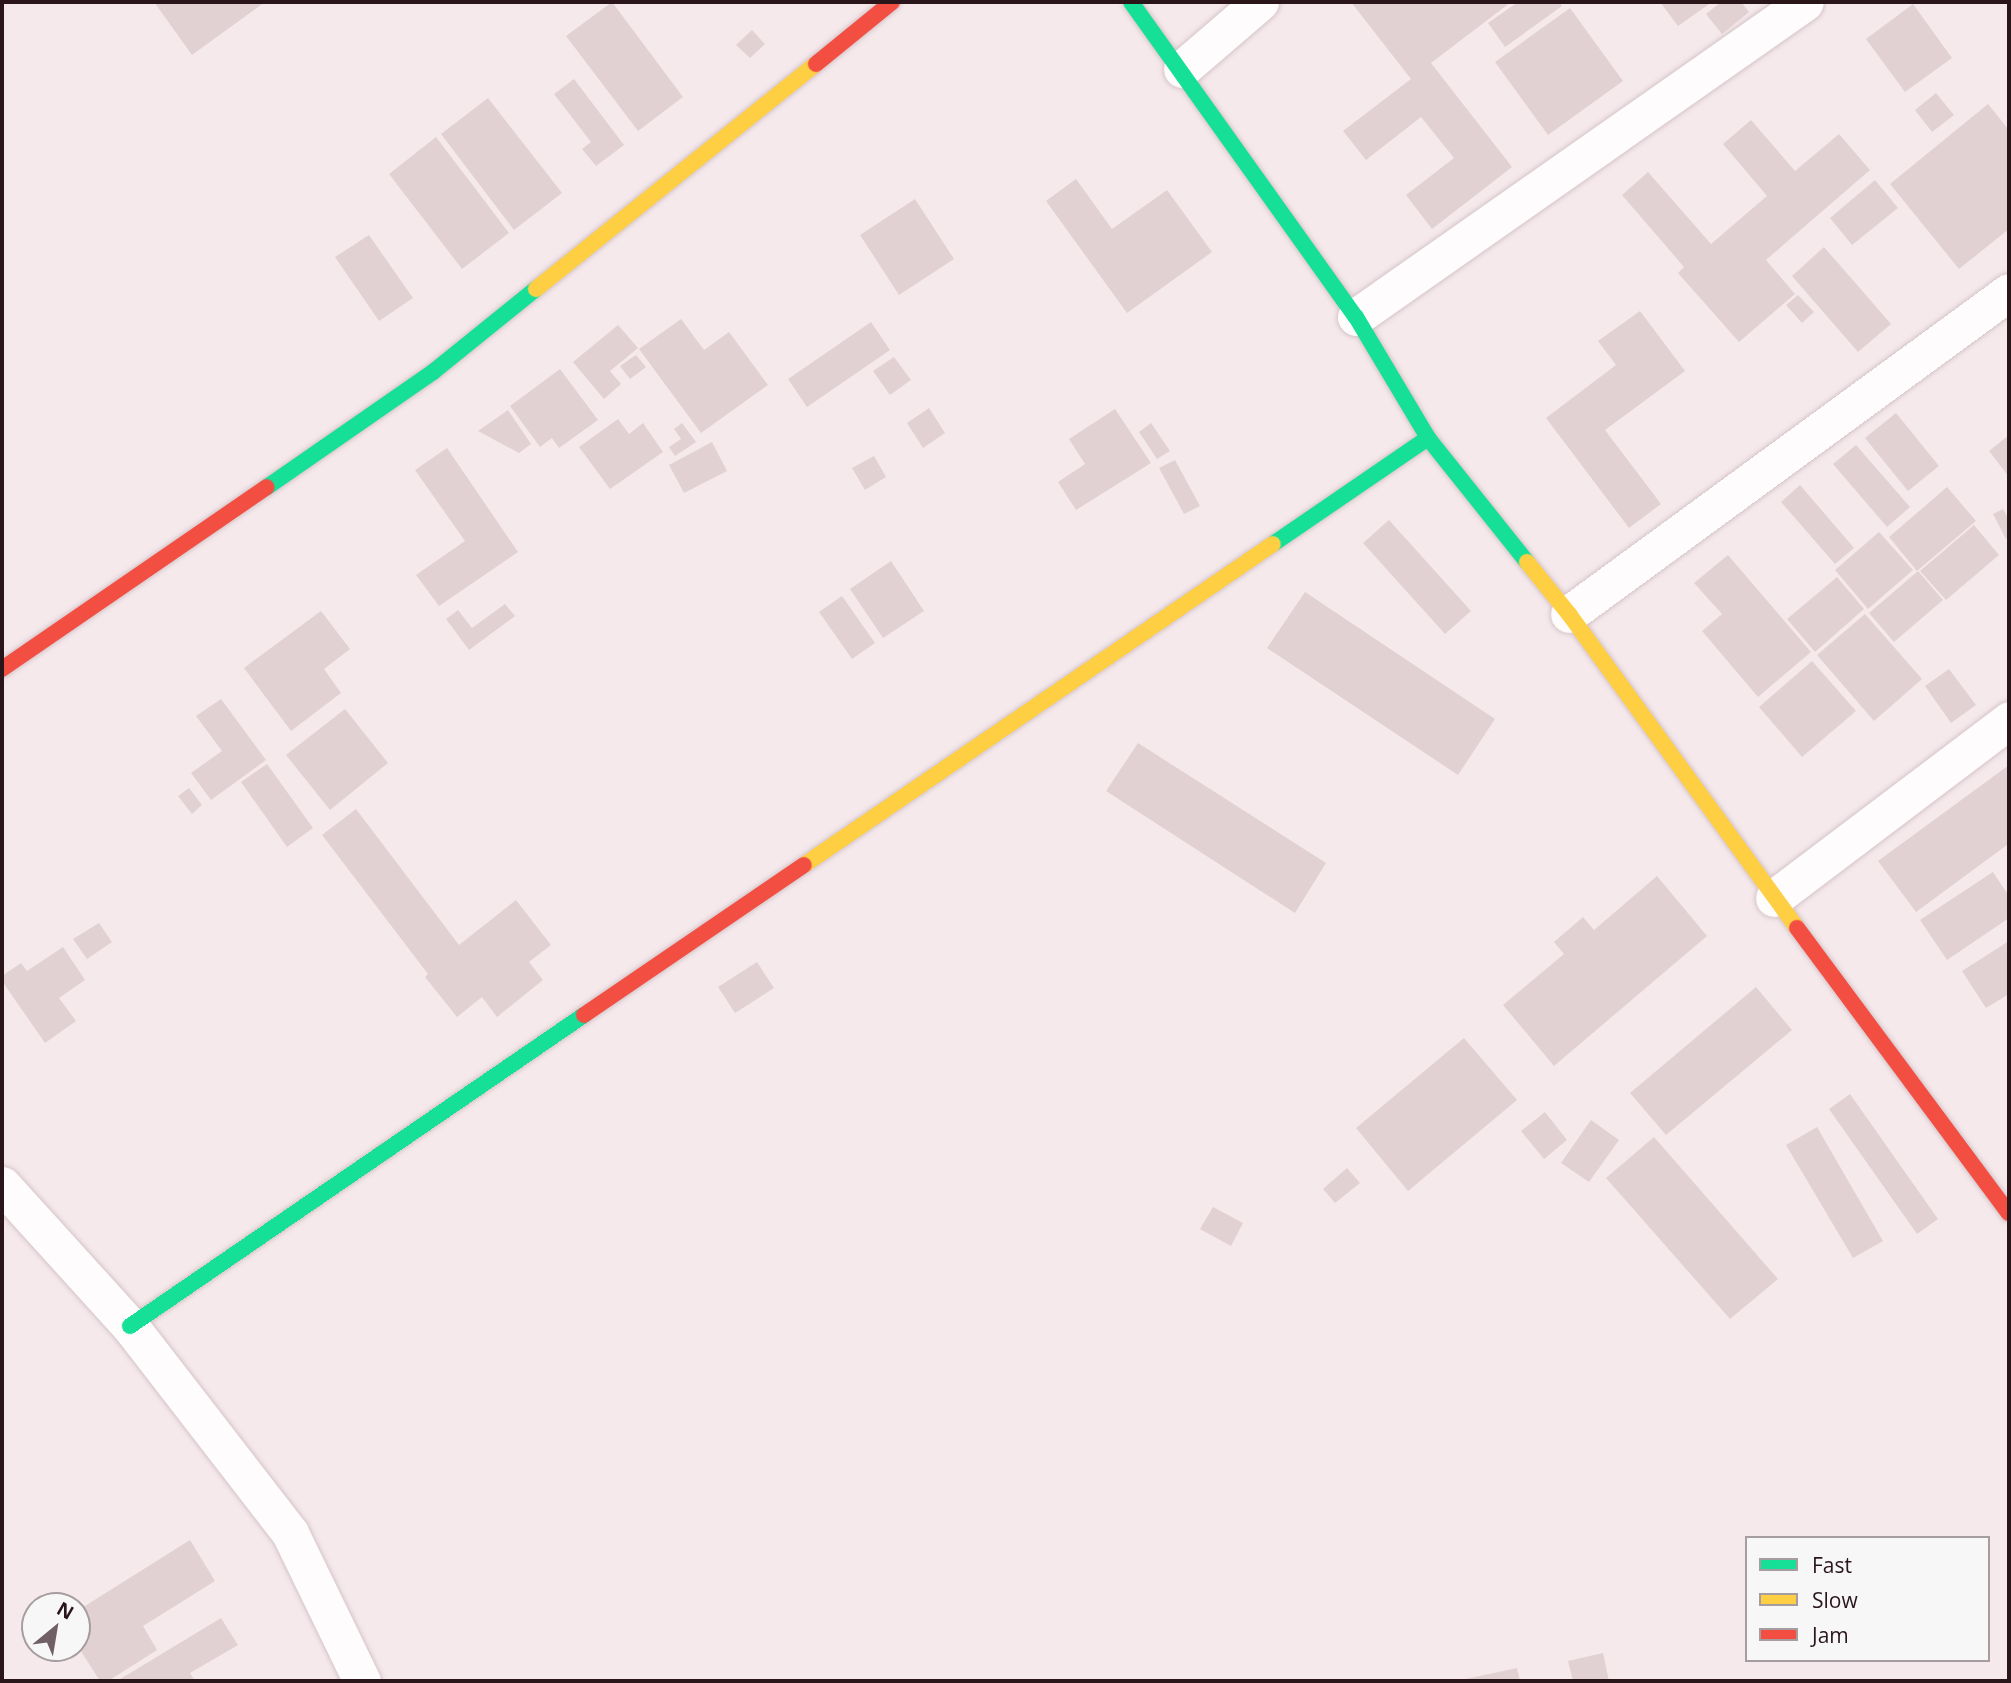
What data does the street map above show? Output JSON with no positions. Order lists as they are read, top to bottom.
{
  "legend": ["Fast", "Slow", "Jam"],
  "north": "top right"
}
